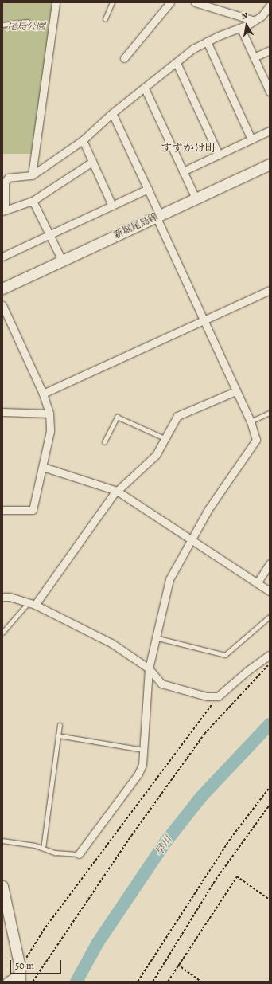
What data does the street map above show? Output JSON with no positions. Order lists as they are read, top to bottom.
{
  "streets": {
    "main road": ["新堀尾島線"]
  },
  "districts": ["すずかけ町"],
  "water": ["早川"],
  "parks": ["尾島公園"],
  "scale_bar": "50 m",
  "north": "top"
}
